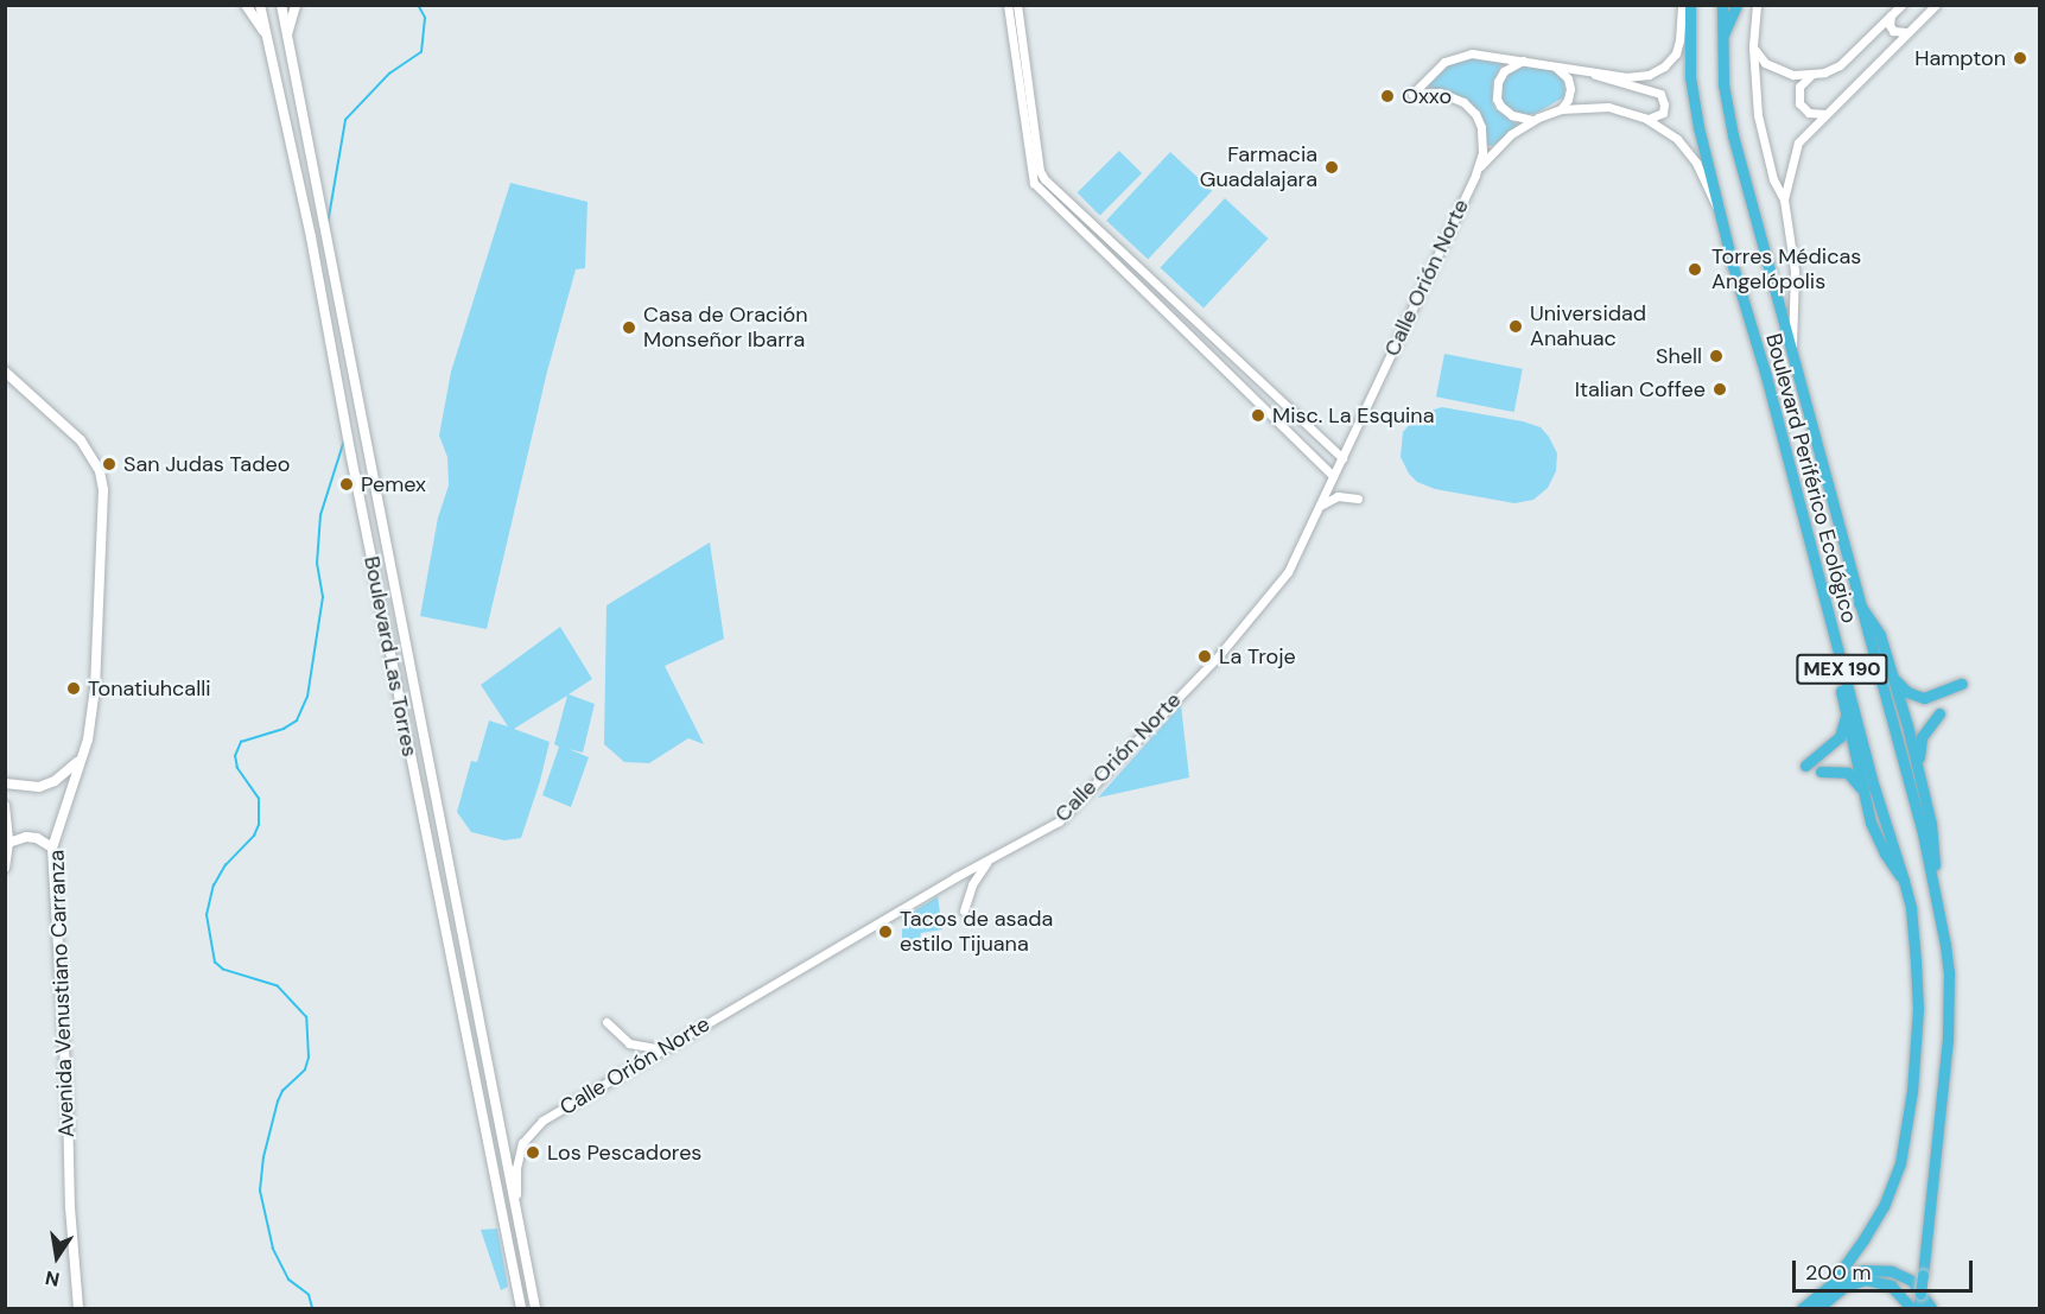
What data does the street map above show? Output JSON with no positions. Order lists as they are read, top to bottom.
{
  "streets": {
    "highway": ["Boulevard Periférico Ecológico", "MEX 190"],
    "main road": ["Boulevard Las Torres", "Avenida Venustiano Carranza"],
    "street": ["Calle Orión Norte"]
  },
  "crossings": [
    ["Calle Orión Norte", "Boulevard Las Torres"]
  ],
  "places": [
    "Hampton",
    "Oxxo",
    "Farmacia Guadalajara",
    "Torres Médicas Angelópolis",
    "Universidad Anahuac",
    "Casa de Oración Monseñor Ibarra",
    "Shell",
    "Italian Coffee",
    "Misc. La Esquina",
    "San Judas Tadeo",
    "Pemex",
    "La Troje",
    "Tonatiuhcalli",
    "Tacos de asada estilo Tijuana",
    "Los Pescadores"
  ],
  "scale_bar": "200 m",
  "north": "bottom"
}
